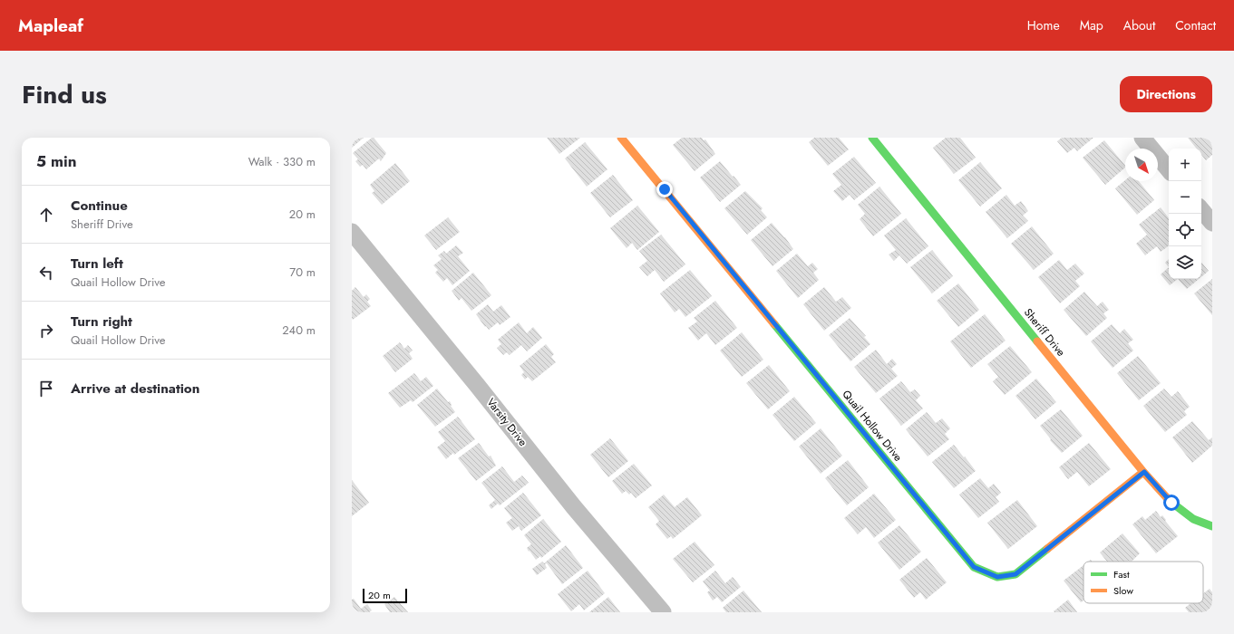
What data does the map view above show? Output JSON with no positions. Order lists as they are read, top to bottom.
{
  "streets": {
    "street": ["Sheriff Drive", "Varsity Drive", "Quail Hollow Drive"]
  },
  "crossings": [
    ["Sheriff Drive", "Quail Hollow Drive"]
  ],
  "legend": ["Fast", "Slow"],
  "scale_bar": "20 m",
  "north": "bottom right",
  "page": {
    "header": "Mapleaf",
    "nav": [
      "Home",
      "Map",
      "About",
      "Contact"
    ],
    "title": "Find us",
    "buttons": "Directions",
    "heading": ["5 min", "Walk · 330 m"],
    "map_buttons": ["+", "−"],
    "list": [
      ["Continue", "Sheriff Drive", "20 m"],
      ["Turn left", "Quail Hollow Drive", "70 m"],
      ["Turn right", "Quail Hollow Drive", "240 m"],
      "Arrive at destination"
    ],
    "scale": "20 m"
  }
}
